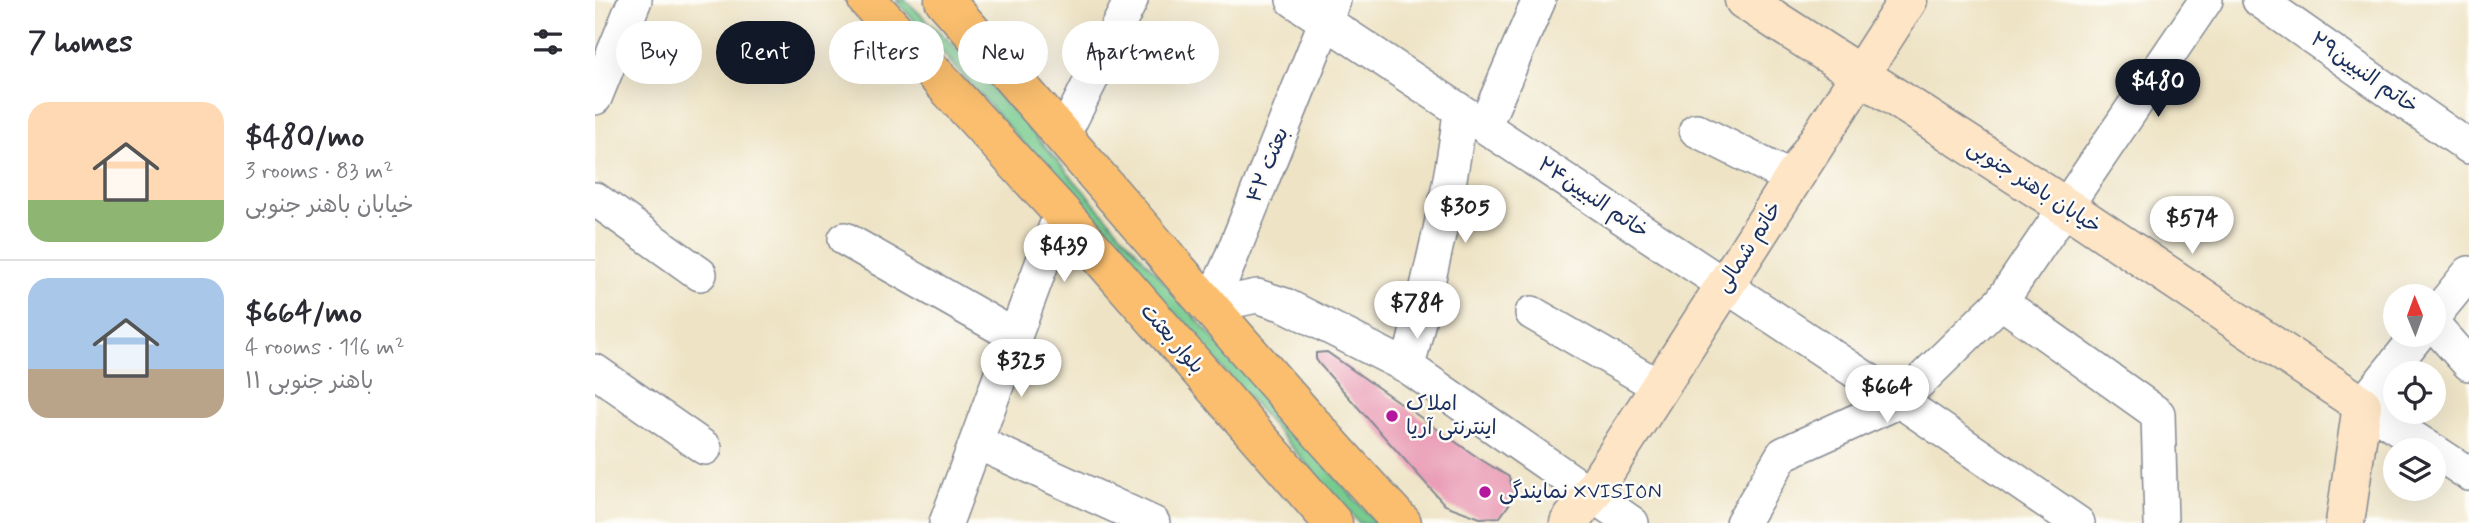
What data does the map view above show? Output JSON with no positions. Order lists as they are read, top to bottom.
{
  "streets": {
    "main road": ["بلوار بعثت"],
    "street": [
      "خاتم النبیین۲۹",
      "بعثت ۴۲",
      "خیابان باهنر جنوبی",
      "خاتم النبیین۲۴",
      "خاتم شمالی"
    ]
  },
  "crossings": [
    ["بعثت ۴۲", "خاتم النبیین۲۴"],
    ["خیابان باهنر جنوبی", "خاتم شمالی"],
    ["خاتم النبیین۲۴", "خاتم شمالی"]
  ],
  "places": ["املاک اینترنتی آریا", "نمایندگی XVISION"],
  "north": "top",
  "page": {
    "heading": "7 homes",
    "chip": [
      "Buy",
      "Rent",
      "Filters",
      "New",
      "Apartment"
    ],
    "price": [
      "$480",
      "$305",
      "$574",
      "$439",
      "$784",
      "$325",
      "$664"
    ],
    "list": [
      {
        "name": "$480/mo",
        "note": "3 rooms · 83 m² · خیابان باهنر جنوبی"
      },
      {
        "name": "$664/mo",
        "note": "4 rooms · 116 m² · باهنر جنوبی ۱۱"
      }
    ]
  }
}
